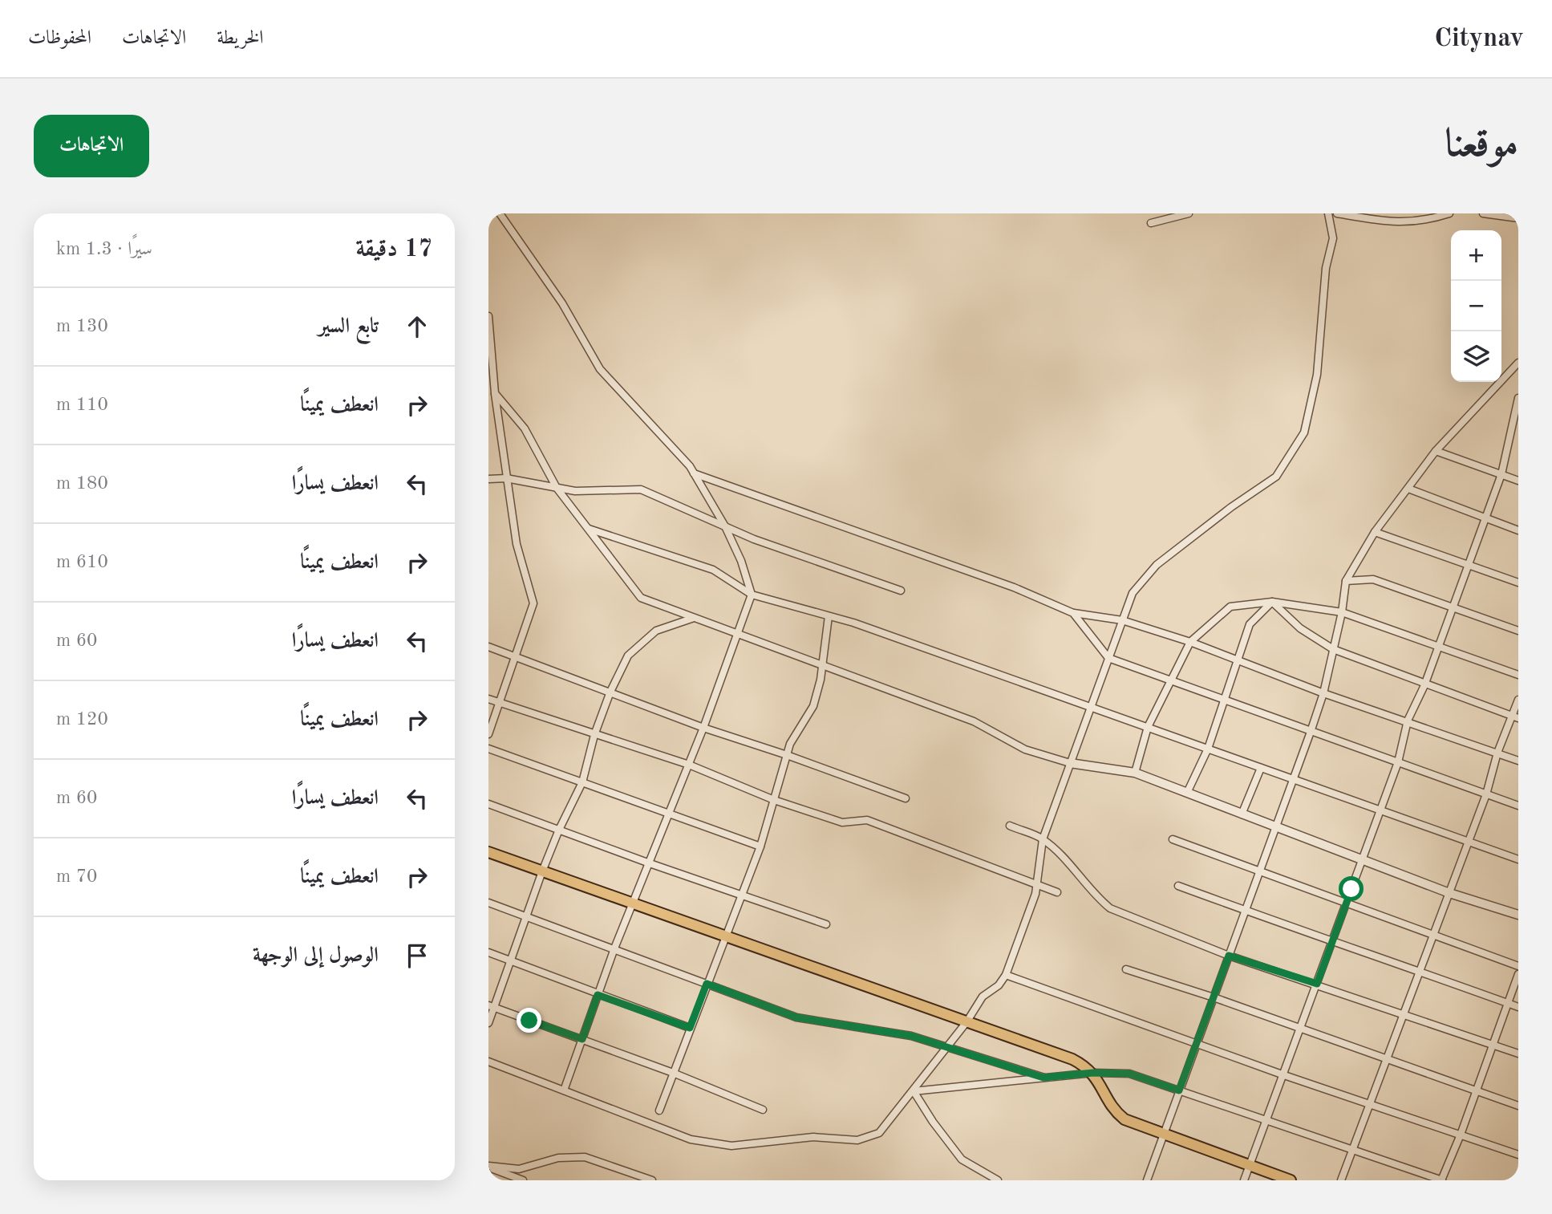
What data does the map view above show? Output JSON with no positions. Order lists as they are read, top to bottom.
{
  "page": {
    "header": "Citynav",
    "nav": ["الخريطة", "الاتجاهات", "المحفوظات"],
    "title": "موقعنا",
    "buttons": "الاتجاهات",
    "heading": ["17 دقيقة", "سيرًا · 1.3 km"],
    "map_buttons": ["+", "−"],
    "list": [
      ["تابع السير", "130 m"],
      ["انعطف يمينًا", "110 m"],
      ["انعطف يسارًا", "180 m"],
      ["انعطف يمينًا", "610 m"],
      ["انعطف يسارًا", "60 m"],
      ["انعطف يمينًا", "120 m"],
      ["انعطف يسارًا", "60 m"],
      ["انعطف يمينًا", "70 m"],
      "الوصول إلى الوجهة"
    ]
  }
}
